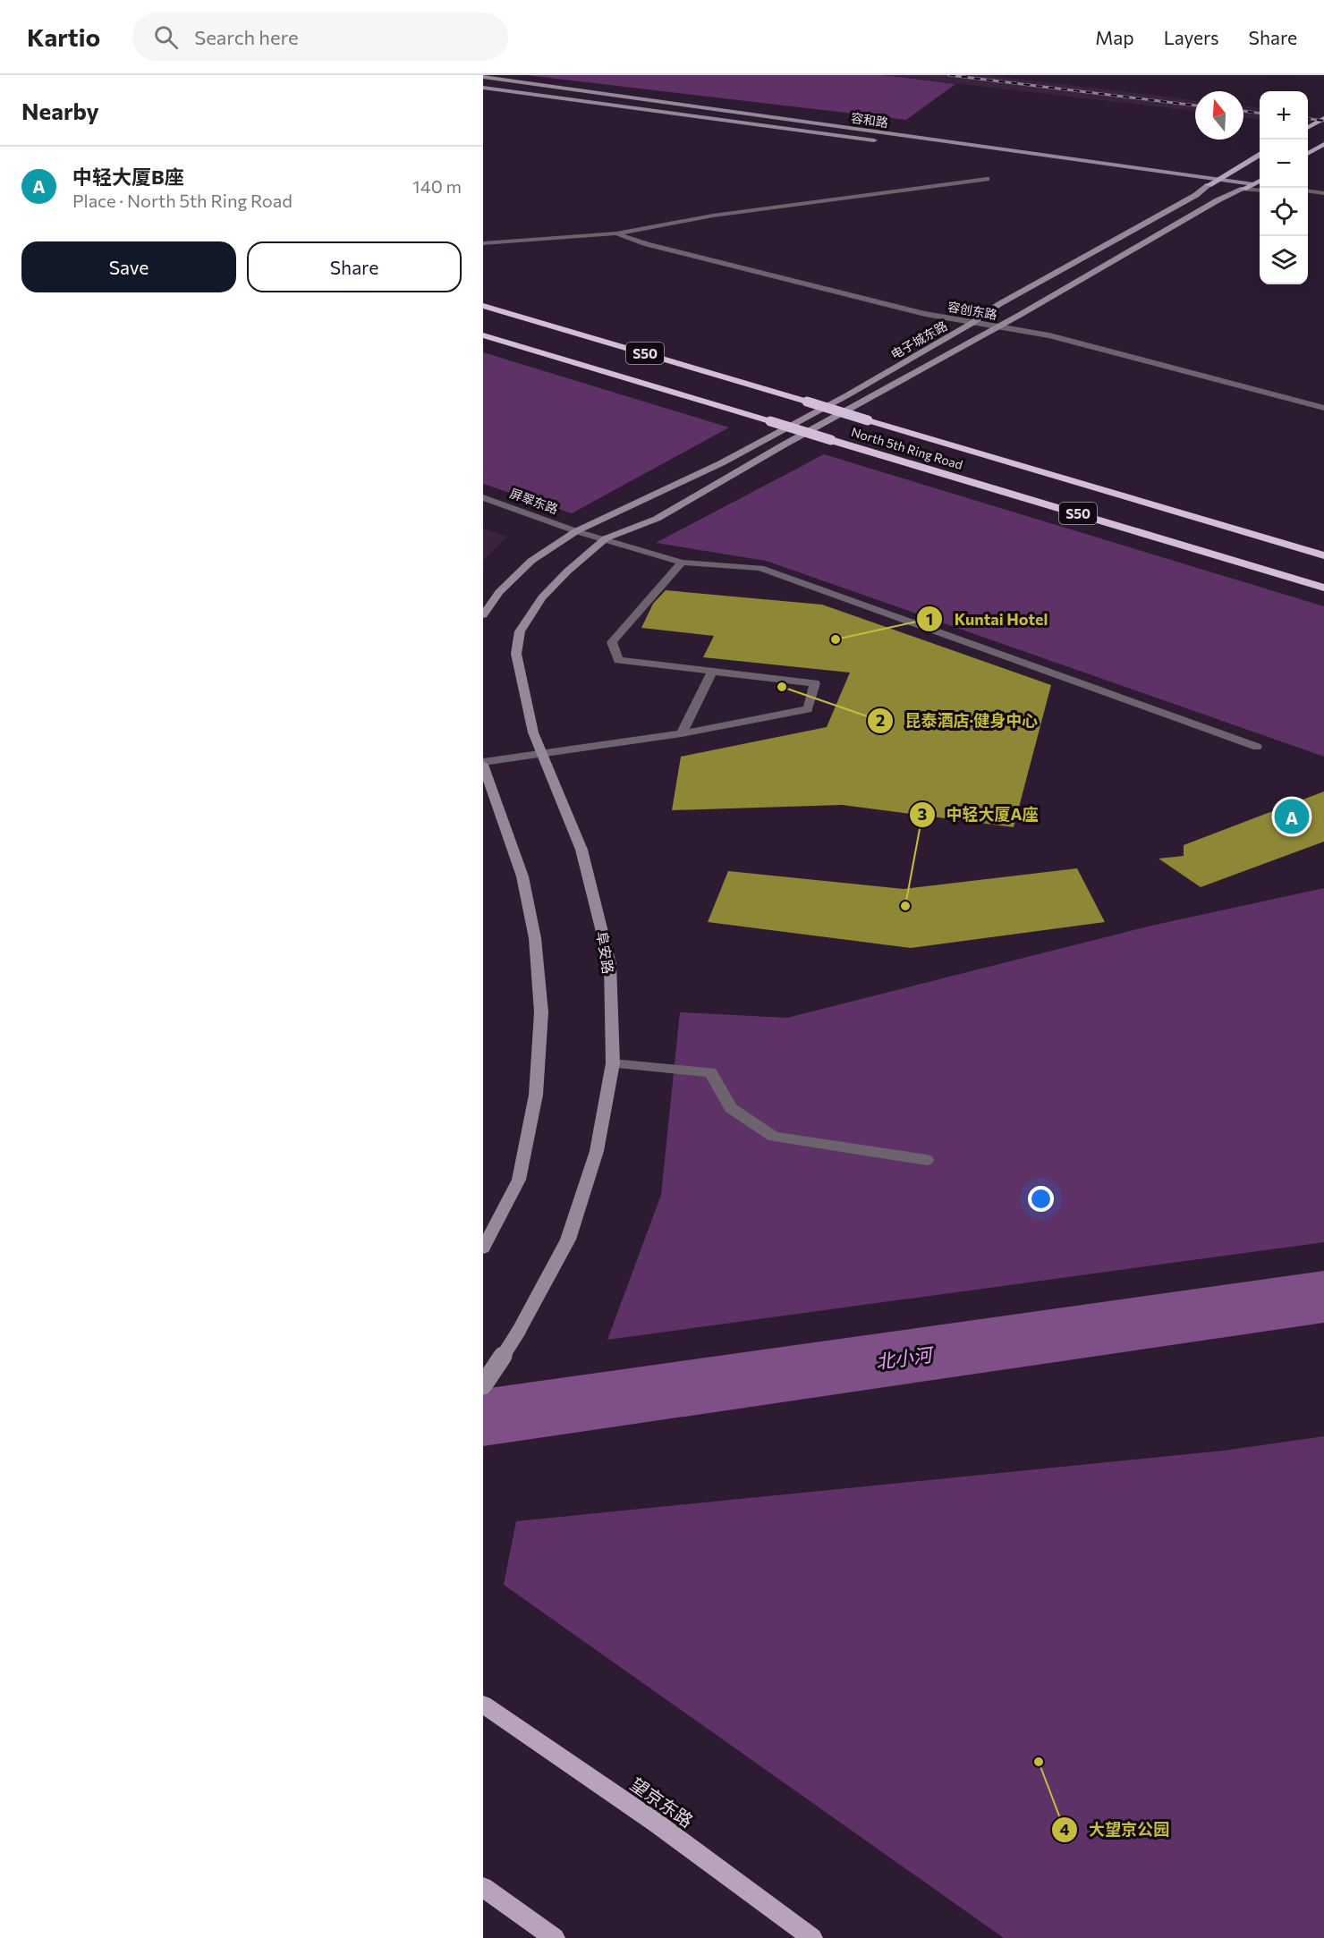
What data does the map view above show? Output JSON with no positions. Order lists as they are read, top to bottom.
{
  "streets": {
    "highway": ["S50", "North 5th Ring Road"],
    "main road": [
      "容和路",
      "电子城东路",
      "阜安路",
      "望京东路"
    ],
    "street": ["容创东路", "屏翠东路"]
  },
  "crossings": [
    ["容和路", "电子城东路"],
    ["容创东路", "电子城东路"],
    ["电子城东路", "屏翠东路"],
    ["电子城东路", "阜安路"],
    ["屏翠东路", "阜安路"]
  ],
  "water": ["北小河"],
  "places": [
    "Kuntai Hotel",
    "昆泰酒店·健身中心",
    "中轻大厦A座",
    "大望京公园"
  ],
  "north": "top",
  "page": {
    "header": "Kartio",
    "search": "Search here",
    "nav": ["Map", "Layers", "Share"],
    "heading": "Nearby",
    "map_buttons": ["+", "−"],
    "list": [
      {
        "mark": "A",
        "name": "中轻大厦B座",
        "note": "Place · North 5th Ring Road",
        "value": "140 m"
      }
    ],
    "buttons": ["Save", "Share"],
    "pins": "A"
  }
}
